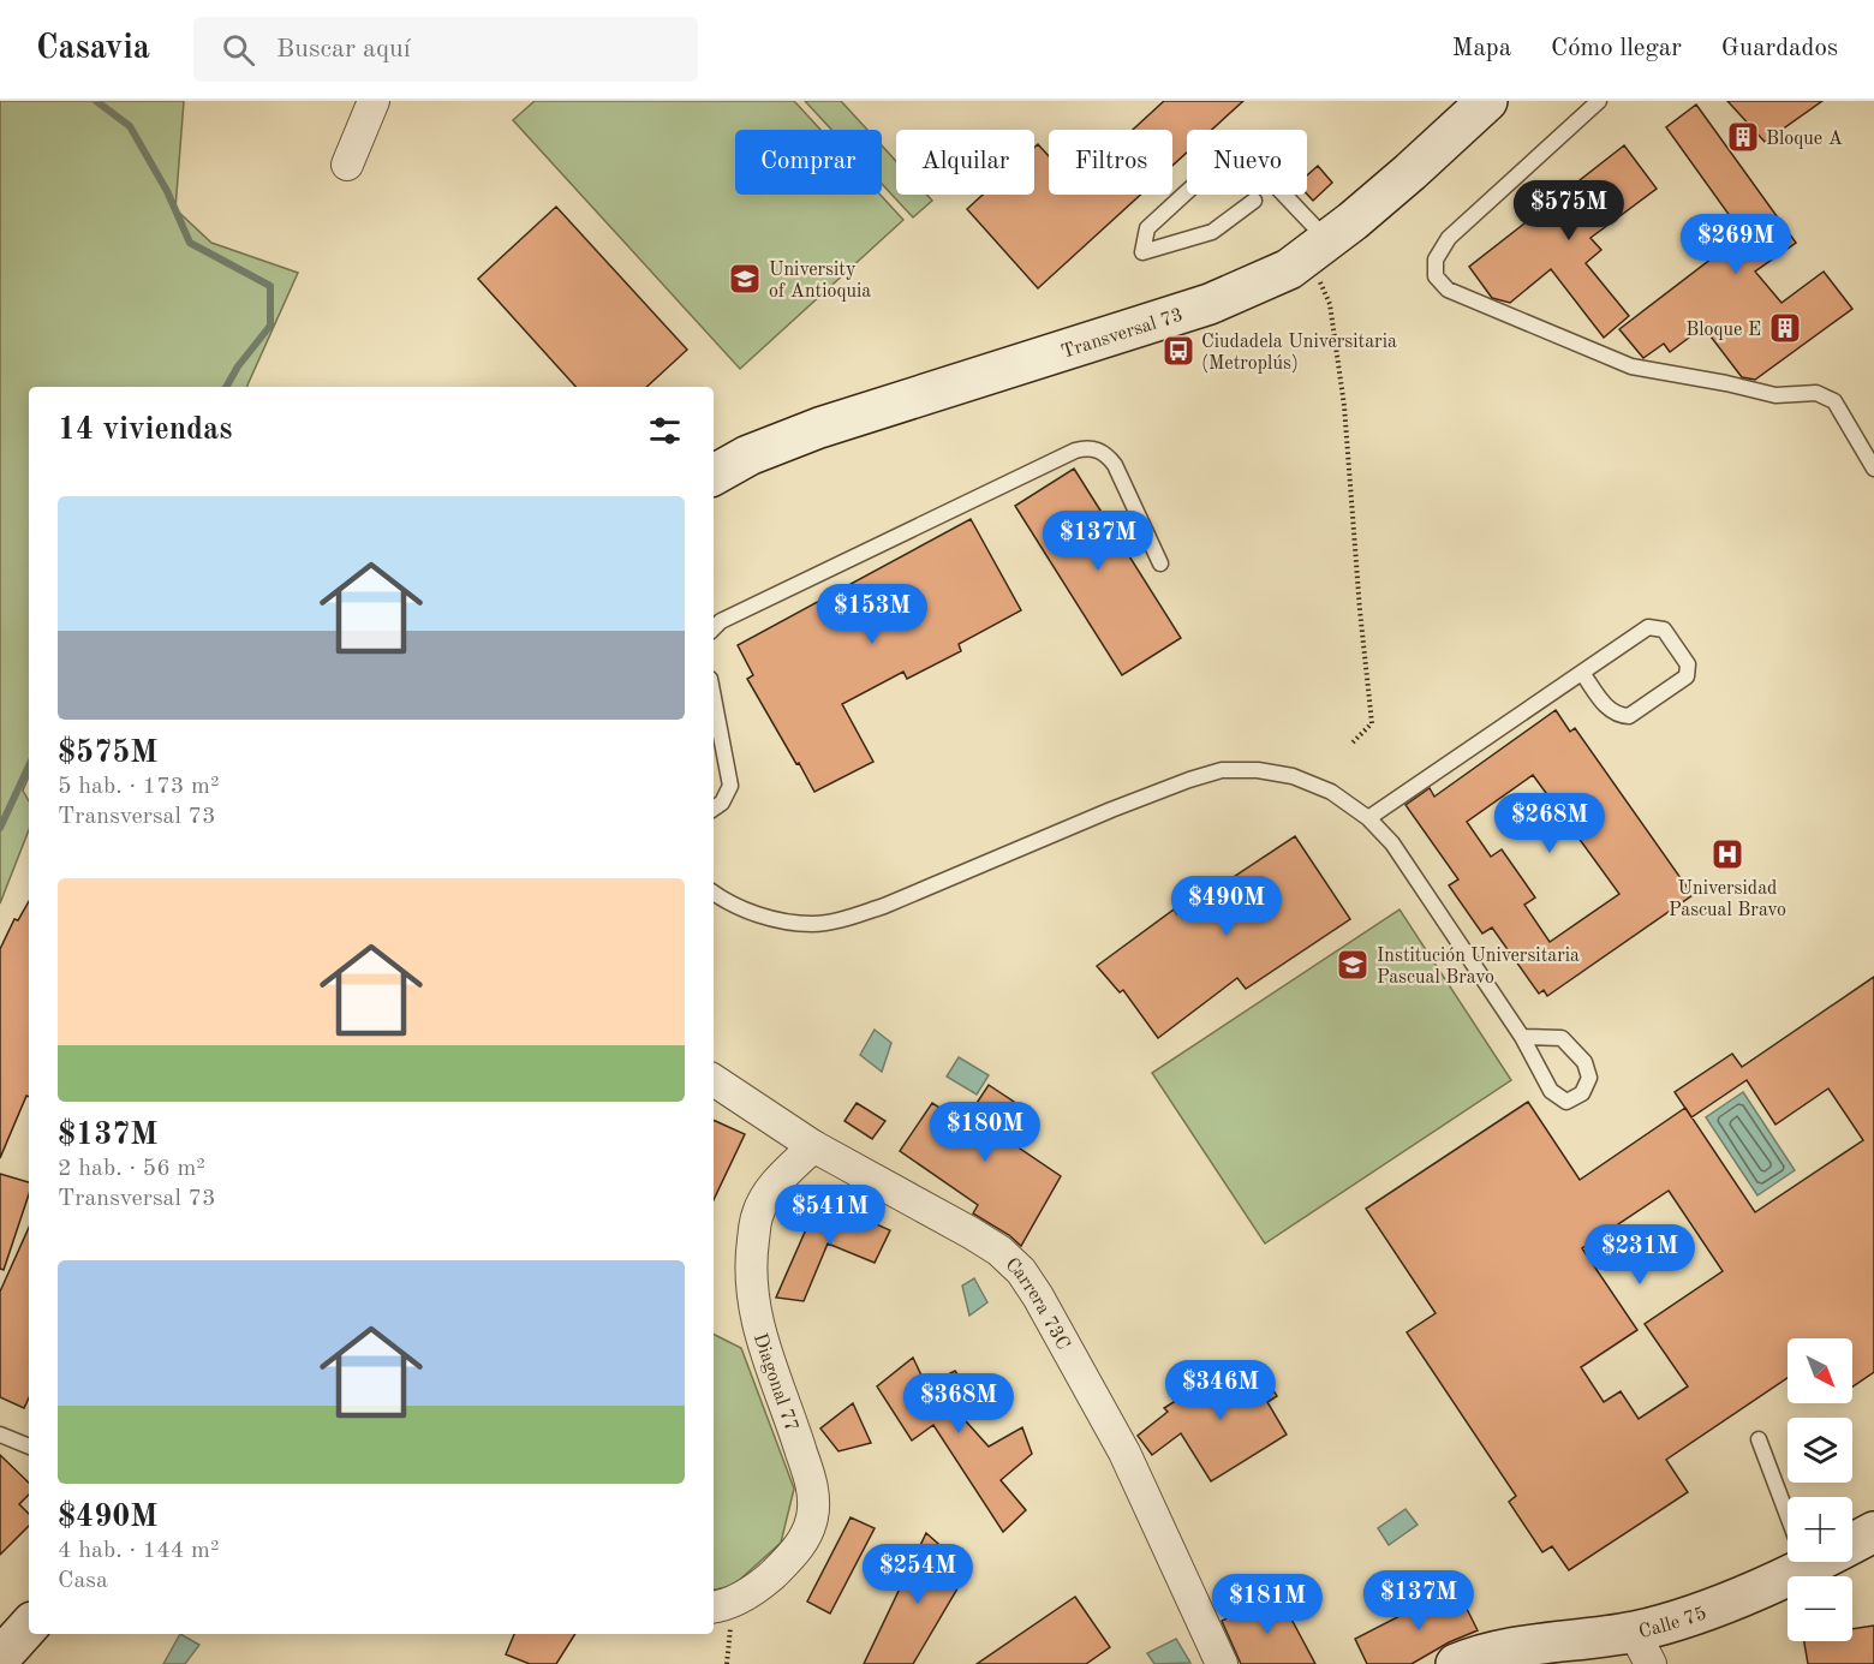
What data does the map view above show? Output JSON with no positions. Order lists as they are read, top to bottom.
{
  "streets": {
    "main road": ["Transversal 73", "Calle 75"],
    "street": ["Carrera 73C", "Diagonal 77"]
  },
  "crossings": [
    ["Carrera 73C", "Diagonal 77"]
  ],
  "places": {
    "building": ["Bloque A", "Bloque E"],
    "school or university": ["University of Antioquia", "Institución Universitaria Pascual Bravo"],
    "bus stop": ["Ciudadela Universitaria (Metroplús)"],
    "hospital": ["Universidad Pascual Bravo"]
  },
  "north": "bottom right",
  "page": {
    "header": "Casavia",
    "search": "Buscar aquí",
    "nav": ["Mapa", "Cómo llegar", "Guardados"],
    "chip": [
      "Comprar",
      "Alquilar",
      "Filtros",
      "Nuevo"
    ],
    "price": [
      "$575M",
      "$269M",
      "$137M",
      "$153M",
      "$268M",
      "$490M",
      "$180M",
      "$541M",
      "$231M",
      "$346M",
      "$368M",
      "$254M",
      "$137M",
      "$181M"
    ],
    "heading": "14 viviendas",
    "list": [
      {
        "name": "$575M",
        "note": "5 hab. · 173 m² · Transversal 73"
      },
      {
        "name": "$137M",
        "note": "2 hab. · 56 m² · Transversal 73"
      },
      {
        "name": "$490M",
        "note": "4 hab. · 144 m² · Casa"
      }
    ],
    "map_buttons": ["+", "−"]
  }
}
